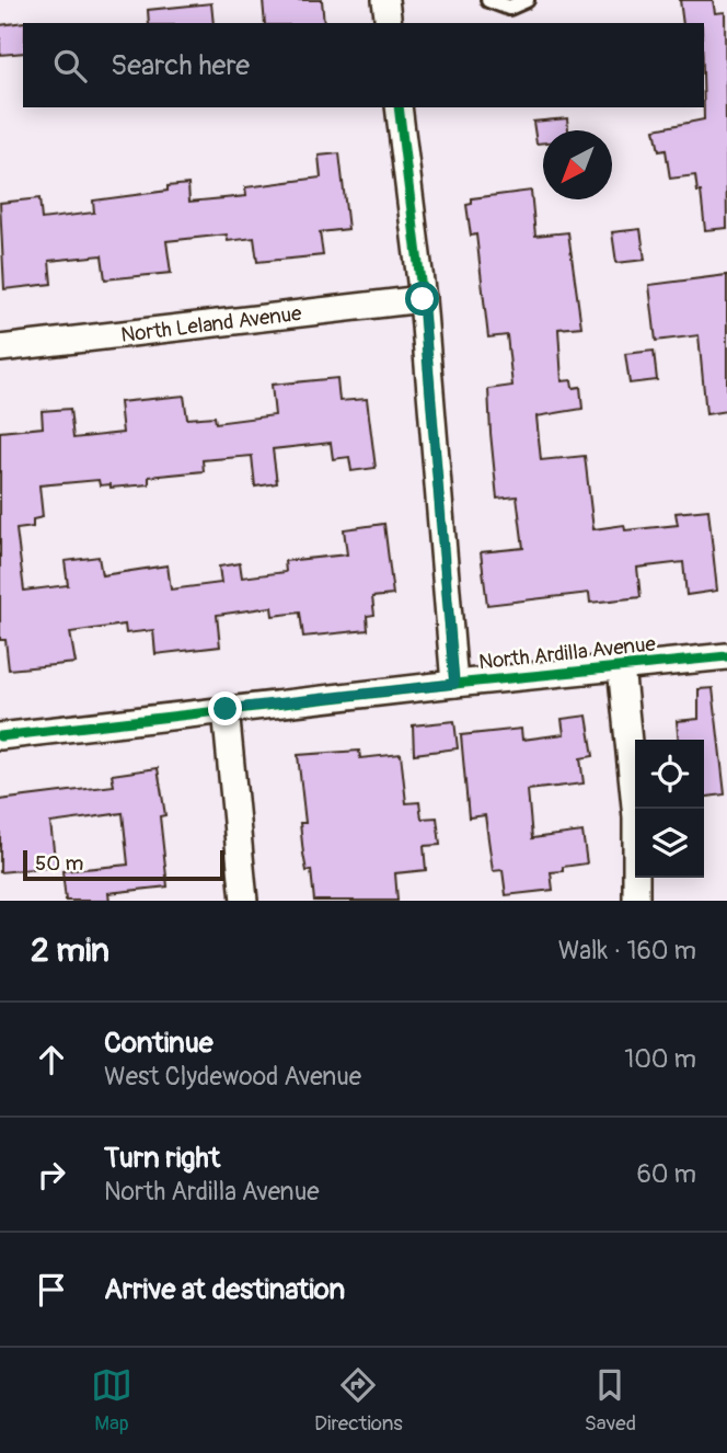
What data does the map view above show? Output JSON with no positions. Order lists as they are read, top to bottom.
{
  "streets": {
    "street": ["North Leland Avenue", "North Ardilla Avenue"]
  },
  "scale_bar": "50 m",
  "north": "bottom left",
  "page": {
    "search": "Search here",
    "scale": "50 m",
    "heading": ["2 min", "Walk · 160 m"],
    "list": [
      ["Continue", "West Clydewood Avenue", "100 m"],
      ["Turn right", "North Ardilla Avenue", "60 m"],
      "Arrive at destination"
    ],
    "nav": ["Map", "Directions", "Saved"]
  }
}
